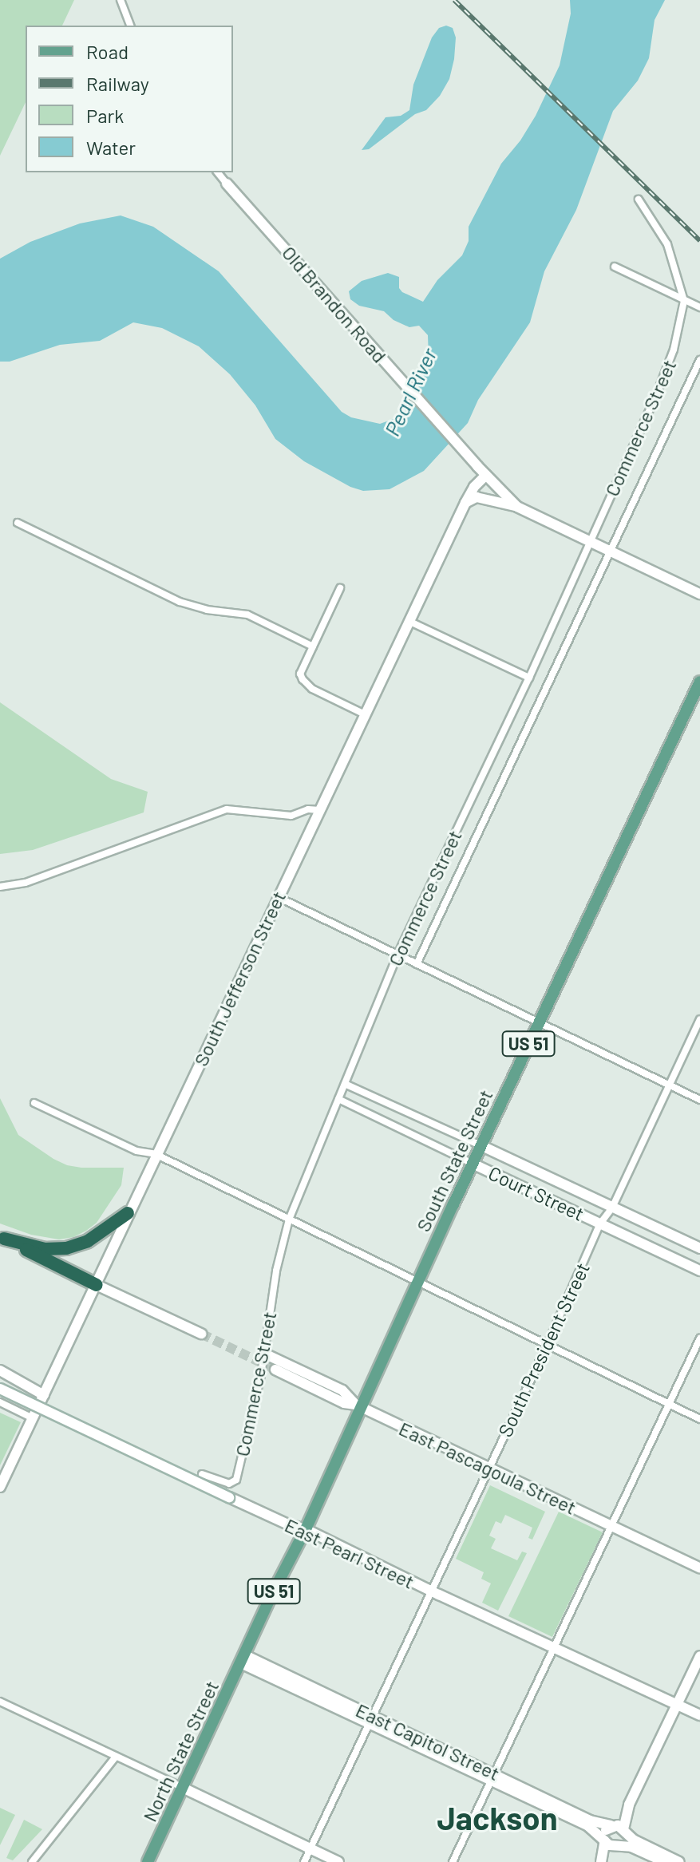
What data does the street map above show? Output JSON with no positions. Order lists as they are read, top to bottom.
{
  "streets": {
    "main road": ["US 51", "South State Street", "North State Street"],
    "street": [
      "Old Brandon Road",
      "Commerce Street",
      "South Jefferson Street",
      "Court Street",
      "South President Street",
      "East Pascagoula Street",
      "East Pearl Street",
      "East Capitol Street"
    ]
  },
  "crossings": [
    ["Old Brandon Road", "South Jefferson Street"],
    ["Commerce Street", "Court Street"],
    ["South State Street", "Court Street"],
    ["South State Street", "East Pascagoula Street"],
    ["South State Street", "East Pearl Street"],
    ["South State Street", "East Capitol Street"],
    ["South State Street", "North State Street"],
    ["Court Street", "South President Street"],
    ["South President Street", "East Pascagoula Street"],
    ["South President Street", "East Pearl Street"],
    ["South President Street", "East Capitol Street"],
    ["East Capitol Street", "North State Street"]
  ],
  "districts": ["Jackson"],
  "water": ["Pearl River"],
  "legend": [
    "Road",
    "Railway",
    "Park",
    "Water"
  ]
}
